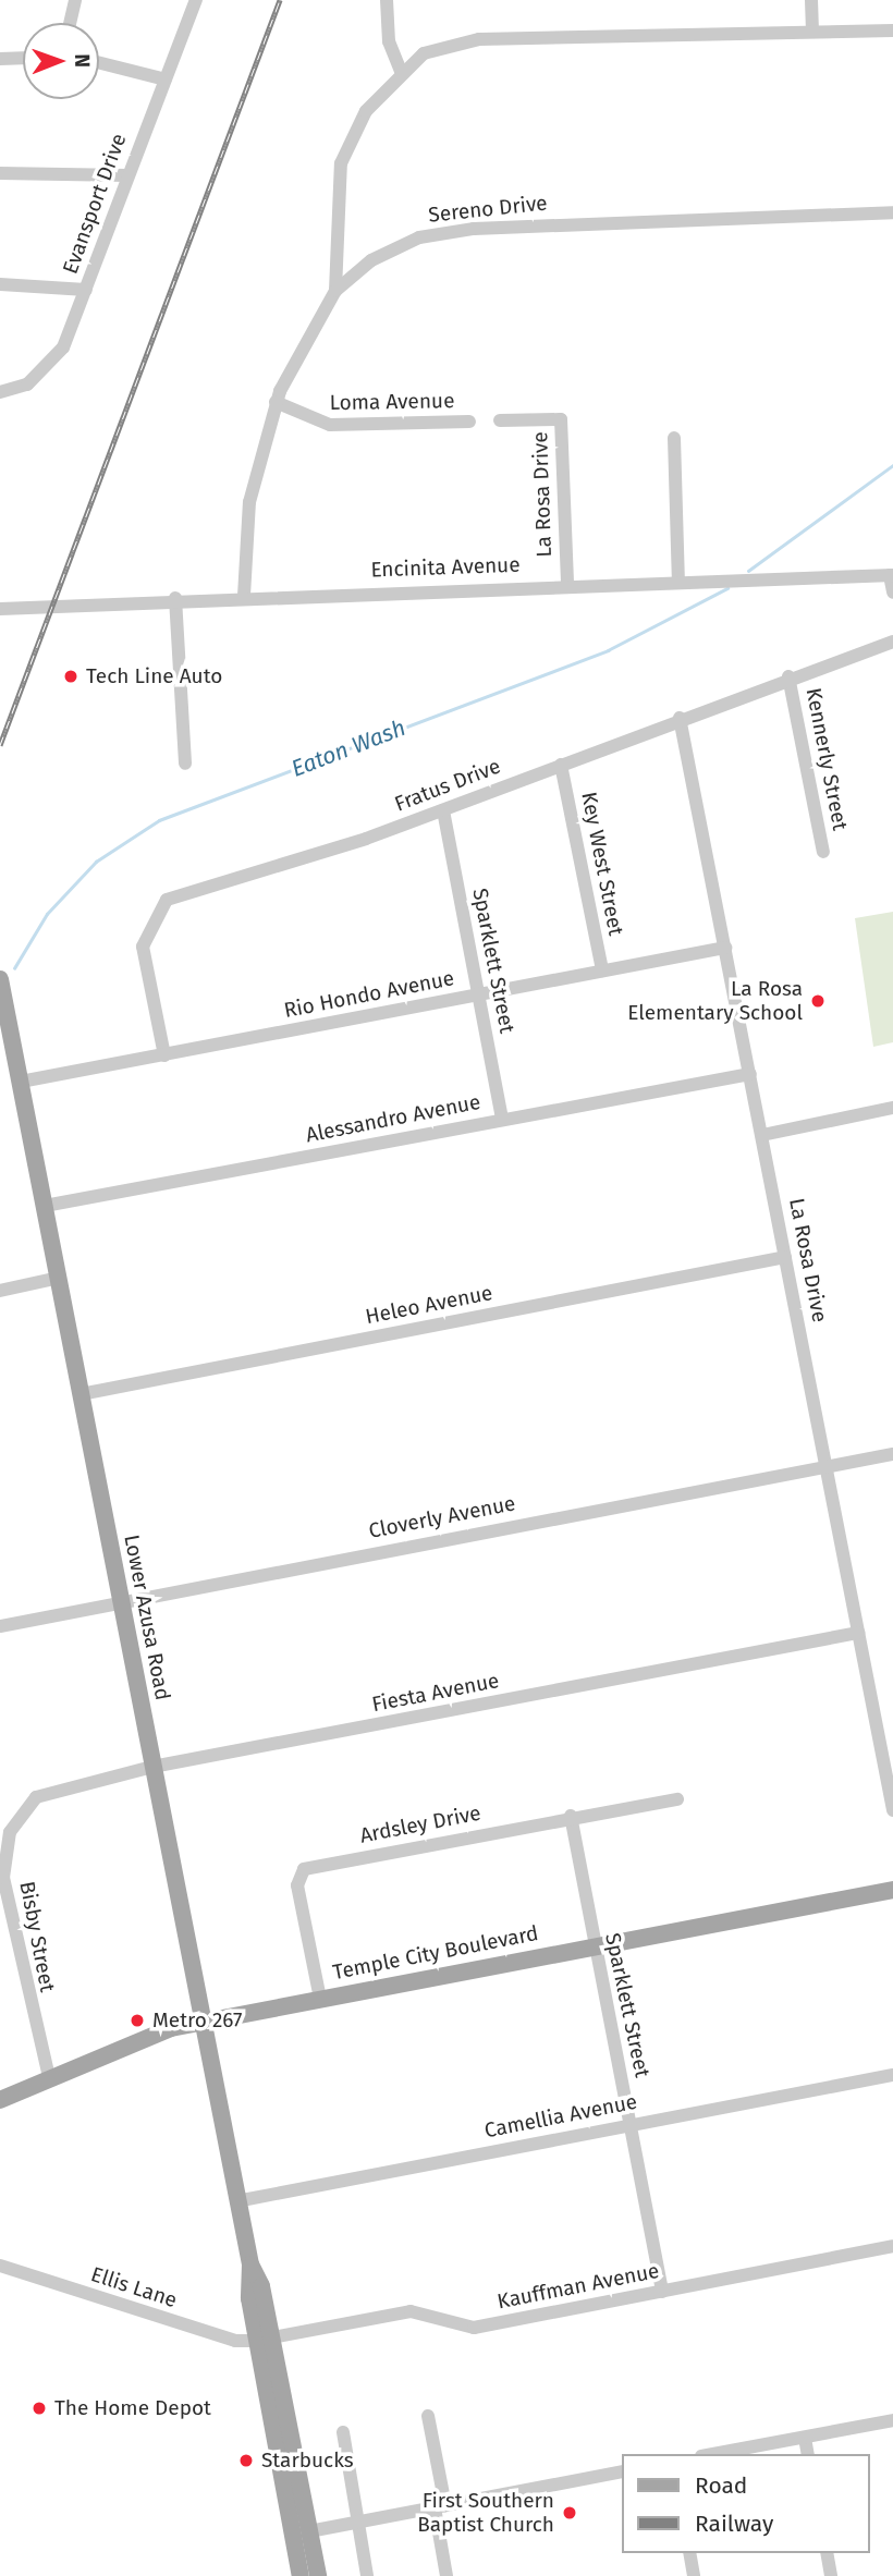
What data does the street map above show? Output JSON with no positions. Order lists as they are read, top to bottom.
{
  "streets": {
    "main road": ["Lower Azusa Road", "Temple City Boulevard"],
    "street": [
      "Evansport Drive",
      "Sereno Drive",
      "Loma Avenue",
      "La Rosa Drive",
      "Encinita Avenue",
      "Kennerly Street",
      "Fratus Drive",
      "Key West Street",
      "Sparklett Street",
      "Rio Hondo Avenue",
      "Alessandro Avenue",
      "Heleo Avenue",
      "Cloverly Avenue",
      "Fiesta Avenue",
      "Ardsley Drive",
      "Bisby Street",
      "Camellia Avenue",
      "Kauffman Avenue",
      "Ellis Lane"
    ]
  },
  "crossings": [
    ["Sereno Drive", "Loma Avenue"],
    ["Sereno Drive", "Encinita Avenue"],
    ["La Rosa Drive", "Encinita Avenue"],
    ["La Rosa Drive", "Fratus Drive"],
    ["La Rosa Drive", "Rio Hondo Avenue"],
    ["La Rosa Drive", "Alessandro Avenue"],
    ["La Rosa Drive", "Heleo Avenue"],
    ["La Rosa Drive", "Cloverly Avenue"],
    ["La Rosa Drive", "Fiesta Avenue"],
    ["Kennerly Street", "Fratus Drive"],
    ["Fratus Drive", "Key West Street"],
    ["Fratus Drive", "Sparklett Street"],
    ["Fratus Drive", "Rio Hondo Avenue"],
    ["Key West Street", "Rio Hondo Avenue"],
    ["Sparklett Street", "Rio Hondo Avenue"],
    ["Sparklett Street", "Alessandro Avenue"],
    ["Sparklett Street", "Ardsley Drive"],
    ["Sparklett Street", "Temple City Boulevard"],
    ["Sparklett Street", "Camellia Avenue"],
    ["Sparklett Street", "Kauffman Avenue"],
    ["Rio Hondo Avenue", "Lower Azusa Road"],
    ["Alessandro Avenue", "Lower Azusa Road"],
    ["Heleo Avenue", "Lower Azusa Road"],
    ["Cloverly Avenue", "Lower Azusa Road"],
    ["Lower Azusa Road", "Fiesta Avenue"],
    ["Lower Azusa Road", "Temple City Boulevard"],
    ["Lower Azusa Road", "Camellia Avenue"],
    ["Lower Azusa Road", "Kauffman Avenue"],
    ["Lower Azusa Road", "Ellis Lane"],
    ["Fiesta Avenue", "Bisby Street"],
    ["Ardsley Drive", "Temple City Boulevard"],
    ["Bisby Street", "Temple City Boulevard"],
    ["Kauffman Avenue", "Ellis Lane"]
  ],
  "water": ["Eaton Wash"],
  "places": [
    "Tech Line Auto",
    "La Rosa Elementary School",
    "Metro 267",
    "The Home Depot",
    "Starbucks",
    "First Southern Baptist Church"
  ],
  "legend": ["Road", "Railway"],
  "north": "right"
}
